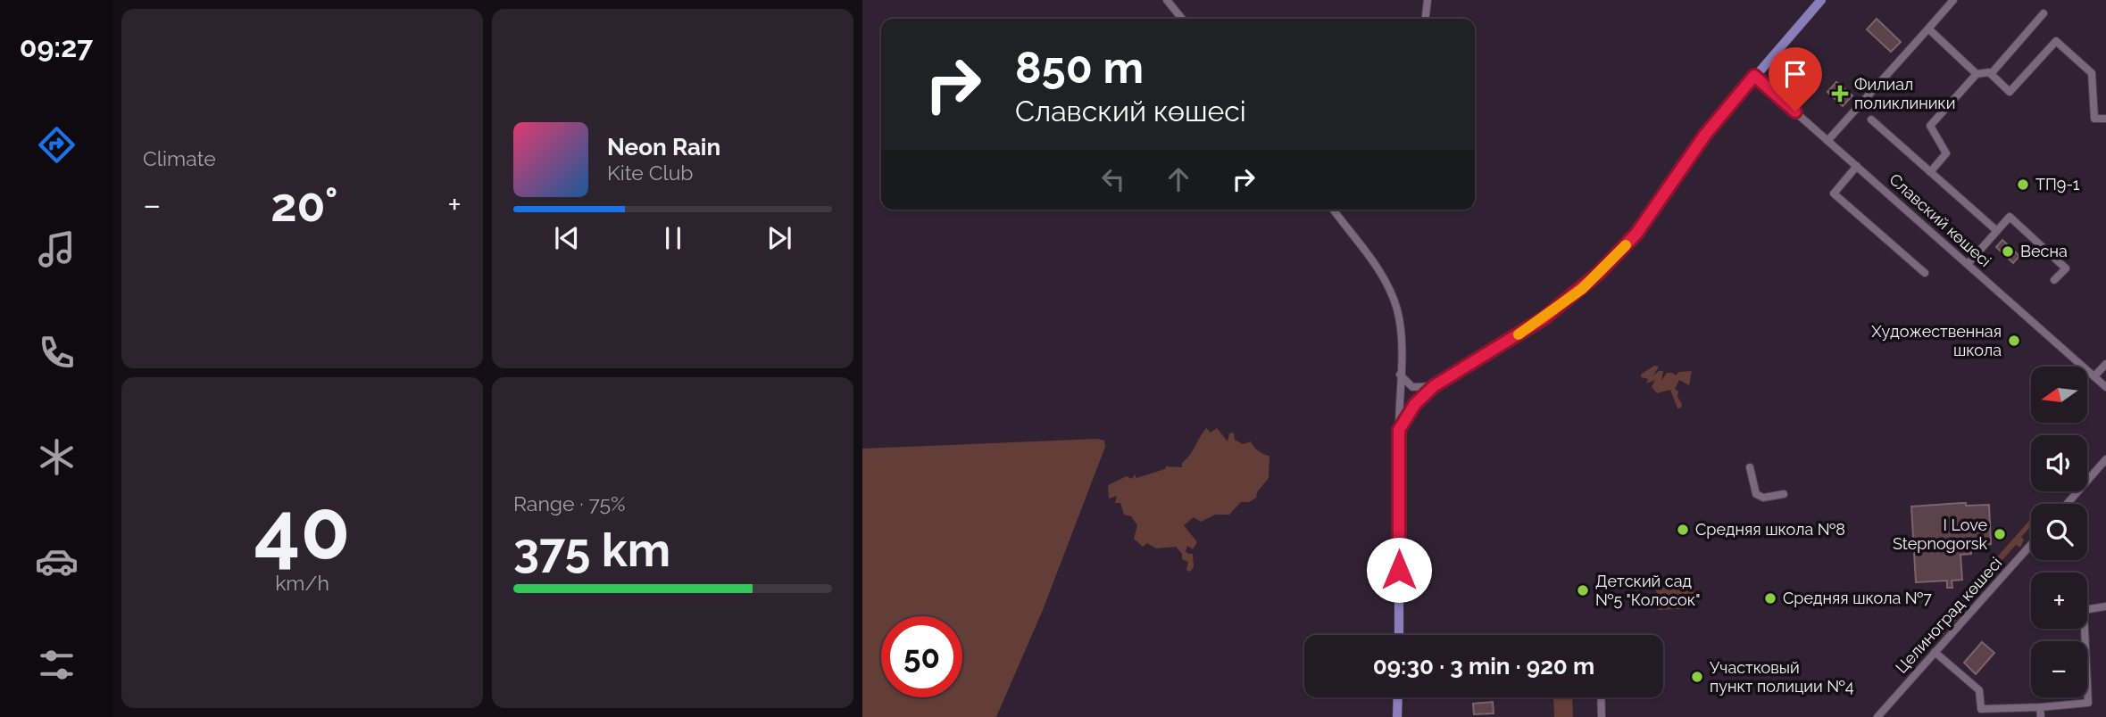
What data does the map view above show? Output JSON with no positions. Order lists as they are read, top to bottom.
{
  "streets": {
    "street": ["Славский көшесі", "Целиноград көшесі"]
  },
  "places": {
    "health": ["Филиал поликлиники"],
    "other": [
      "ТП9-1",
      "Весна",
      "Художественная школа",
      "Средняя школа №8",
      "I Love Stepnogorsk",
      "Детский сад №5 \"Колосок\"",
      "Средняя школа №7",
      "Участковый пункт полиции №4"
    ]
  },
  "north": "left",
  "page": {
    "tabs": "09:27",
    "tile": [
      "Climate",
      ["40", "km/h"],
      ["Range · 75%", "375 km"]
    ],
    "turn": ["850 m", "Славский көшесі"],
    "song": ["Neon Rain", "Kite Club"],
    "heat": ["−", "20°", "+"],
    "map_buttons": ["+", "−"],
    "limit": "50",
    "trip": "09:30 · 3 min · 920 m"
  }
}
